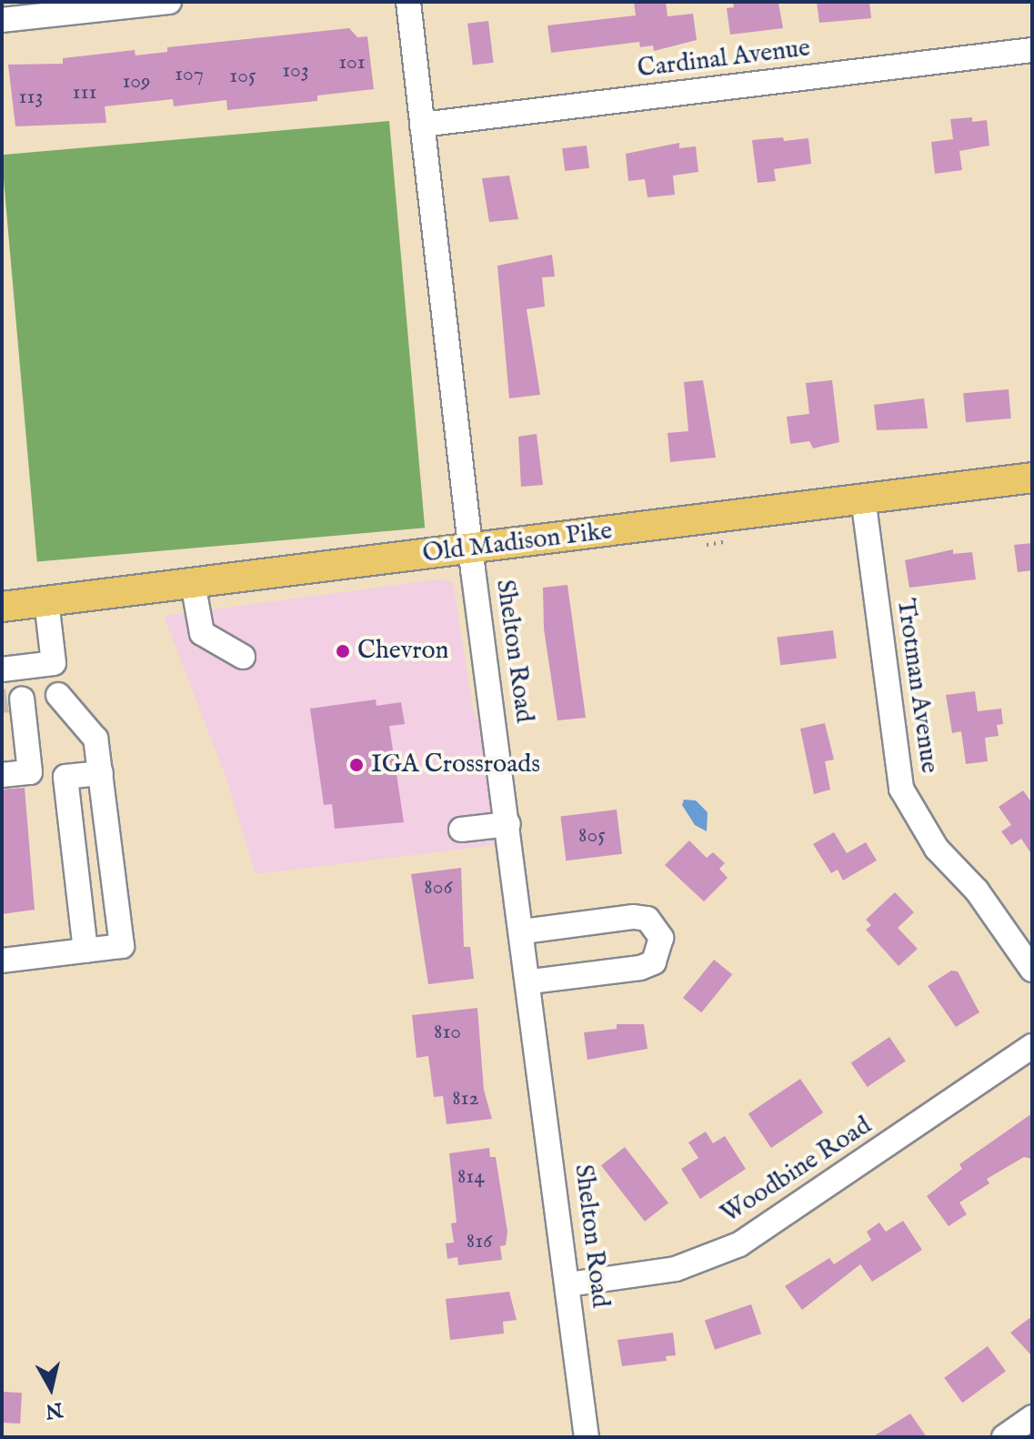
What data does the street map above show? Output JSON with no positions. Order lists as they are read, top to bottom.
{
  "streets": {
    "main road": ["Old Madison Pike"],
    "street": [
      "Cardinal Avenue",
      "Shelton Road",
      "Trotman Avenue",
      "Woodbine Road"
    ]
  },
  "crossings": [
    ["Cardinal Avenue", "Shelton Road"],
    ["Old Madison Pike", "Shelton Road"],
    ["Old Madison Pike", "Trotman Avenue"],
    ["Shelton Road", "Woodbine Road"]
  ],
  "places": ["Chevron", "IGA Crossroads"],
  "house_numbers": [
    "101",
    "103",
    "107",
    "105",
    "109",
    "111",
    "113",
    "805",
    "806",
    "810",
    "812",
    "814",
    "816"
  ],
  "north": "bottom"
}
